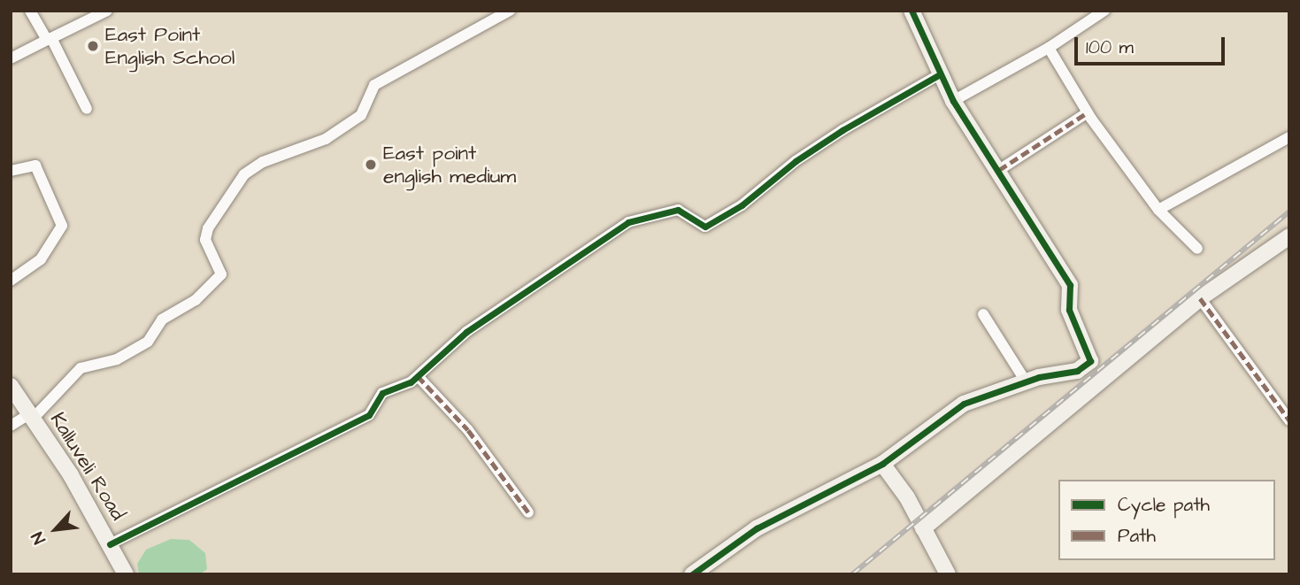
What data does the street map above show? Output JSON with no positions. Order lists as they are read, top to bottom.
{
  "streets": {
    "street": ["Kalluveli Road"]
  },
  "places": ["East Point English School", "East point english medium"],
  "legend": ["Cycle path", "Path"],
  "scale_bar": "100 m",
  "north": "bottom left"
}
